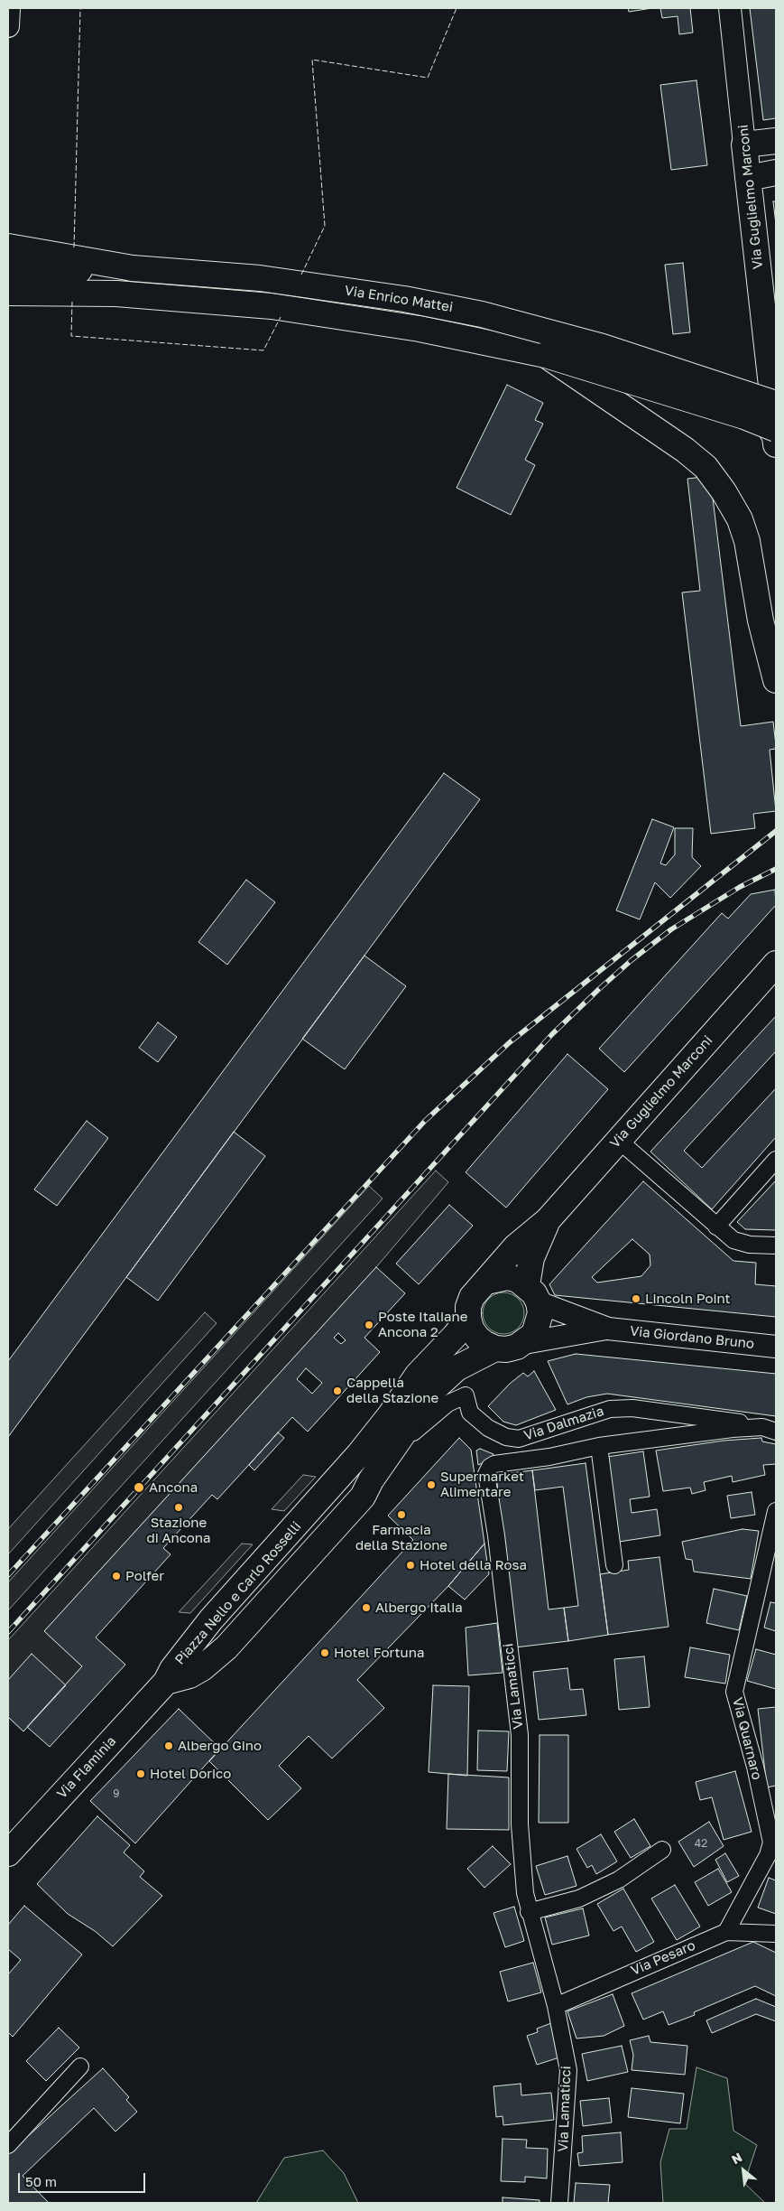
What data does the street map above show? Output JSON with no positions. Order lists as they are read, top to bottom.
{
  "streets": {
    "main road": [
      "Via Guglielmo Marconi",
      "Via Enrico Mattei",
      "Via Giordano Bruno",
      "Piazza Nello e Carlo Rosselli",
      "Via Flaminia"
    ],
    "street": [
      "Via Dalmazia",
      "Via Lamaticci",
      "Via Quarnaro",
      "Via Pesaro"
    ]
  },
  "crossings": [
    ["Via Guglielmo Marconi", "Via Enrico Mattei"],
    ["Via Guglielmo Marconi", "Via Giordano Bruno"],
    ["Via Guglielmo Marconi", "Piazza Nello e Carlo Rosselli"],
    ["Via Dalmazia", "Piazza Nello e Carlo Rosselli"],
    ["Via Dalmazia", "Via Lamaticci"],
    ["Piazza Nello e Carlo Rosselli", "Via Flaminia"],
    ["Via Lamaticci", "Via Pesaro"],
    ["Via Quarnaro", "Via Pesaro"]
  ],
  "places": [
    "Lincoln Point",
    "Poste Italiane Ancona 2",
    "Cappella della Stazione",
    "Supermarket Alimentare",
    "Ancona",
    "Stazione di Ancona",
    "Farmacia della Stazione",
    "Hotel della Rosa",
    "Polfer",
    "Albergo Italia",
    "Hotel Fortuna",
    "Albergo Gino",
    "Hotel Dorico"
  ],
  "house_numbers": ["9", "42"],
  "scale_bar": "50 m",
  "north": "top left"
}
